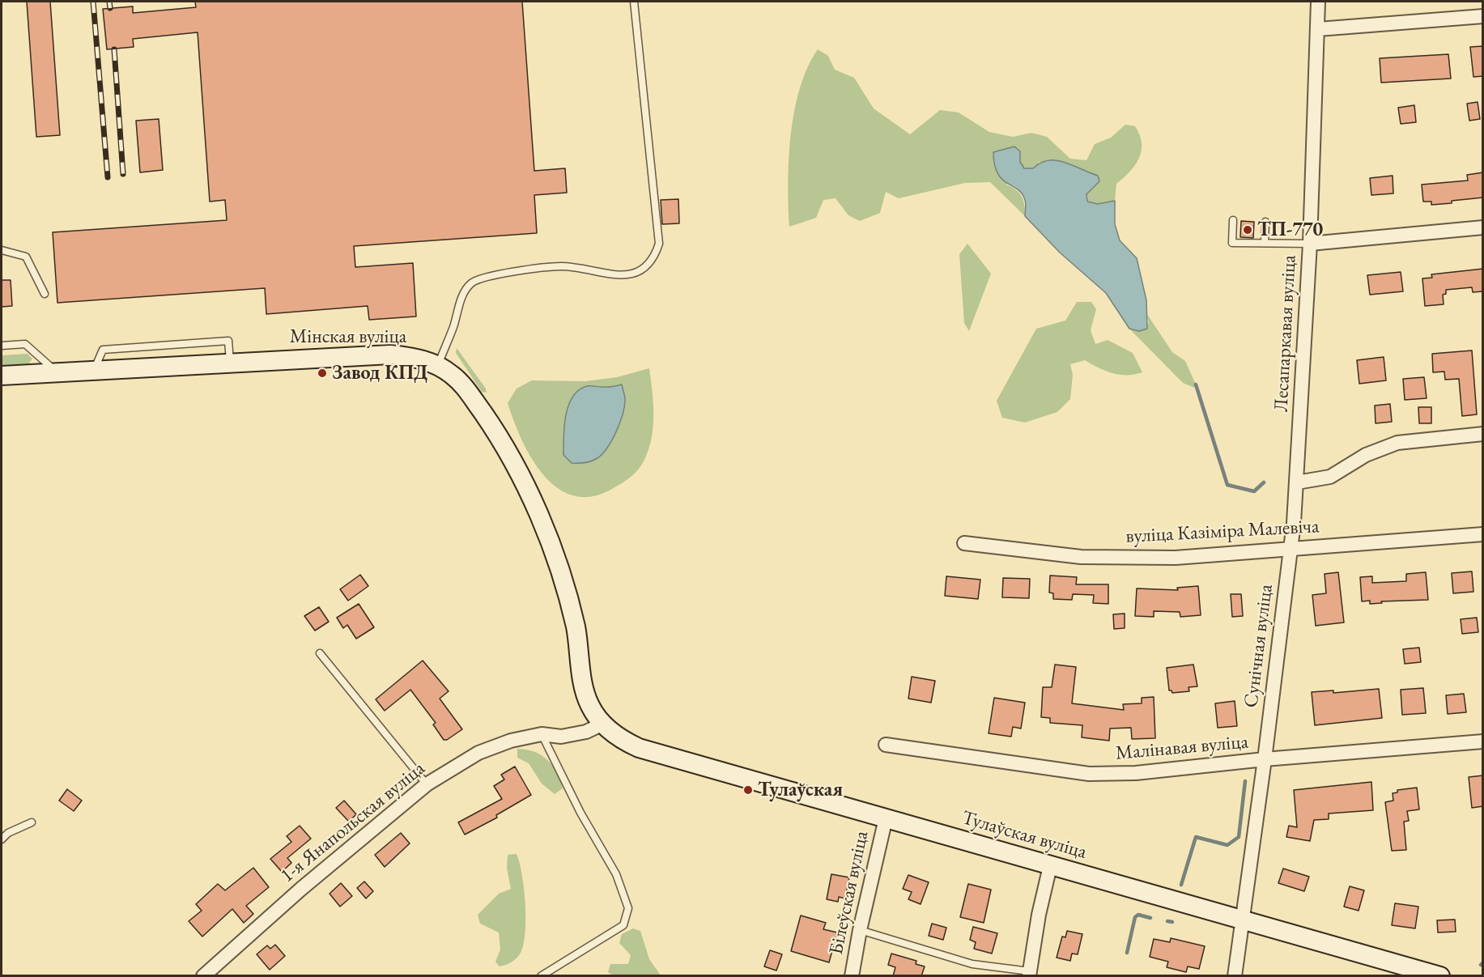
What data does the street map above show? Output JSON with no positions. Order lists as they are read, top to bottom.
{
  "streets": {
    "main road": ["Мінская вуліца", "Тулаўская вуліца"],
    "street": [
      "Лесапаркавая вуліца",
      "вуліца Казіміра Малевіча",
      "Сунічная вуліца",
      "Малінавая вуліца",
      "1-я Янапольская вуліца",
      "Білеўская вуліца"
    ]
  },
  "crossings": [
    ["Лесапаркавая вуліца", "Сунічная вуліца"],
    ["Мінская вуліца", "1-я Янапольская вуліца"],
    ["Мінская вуліца", "Тулаўская вуліца"],
    ["вуліца Казіміра Малевіча", "Сунічная вуліца"],
    ["Сунічная вуліца", "Малінавая вуліца"],
    ["Сунічная вуліца", "Тулаўская вуліца"],
    ["1-я Янапольская вуліца", "Тулаўская вуліца"],
    ["Тулаўская вуліца", "Білеўская вуліца"]
  ],
  "places": ["ТП-770", "Завод КПД", "Тулаўская"]
}
